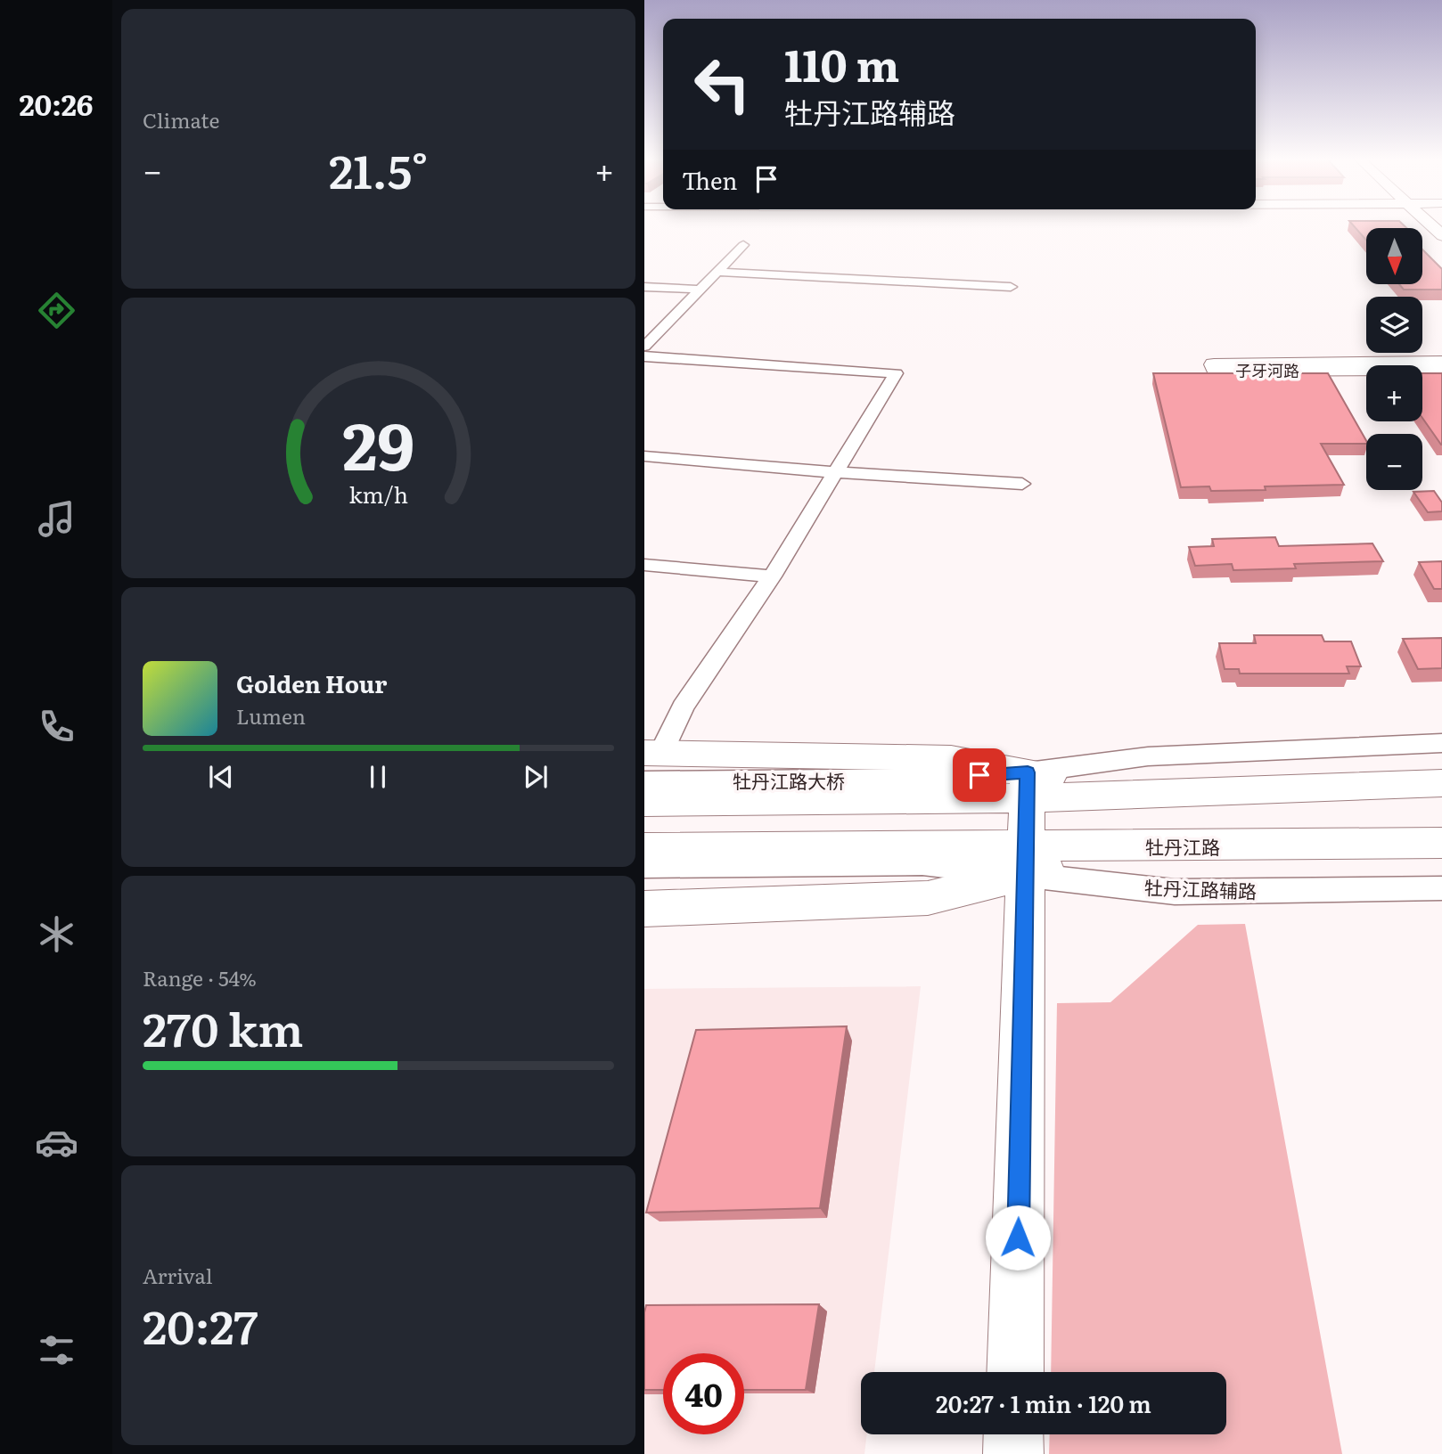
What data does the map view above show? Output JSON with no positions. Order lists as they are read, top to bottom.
{
  "streets": {
    "street": [
      "子牙河路",
      "牡丹江路大桥",
      "牡丹江路",
      "牡丹江路辅路"
    ]
  },
  "crossings": [
    ["牡丹江路", "牡丹江路辅路"]
  ],
  "north": "bottom",
  "page": {
    "tabs": "20:26",
    "tile": [
      "Climate",
      ["Range · 54%", "270 km"],
      ["Arrival", "20:27"]
    ],
    "turn": ["110 m", "牡丹江路辅路"],
    "heat": ["−", "21.5°", "+"],
    "then": "Then",
    "map_buttons": ["+", "−"],
    "song": ["Golden Hour", "Lumen"],
    "limit": "40",
    "trip": "20:27 · 1 min · 120 m",
    "gauge": ["29", "km/h"]
  }
}
